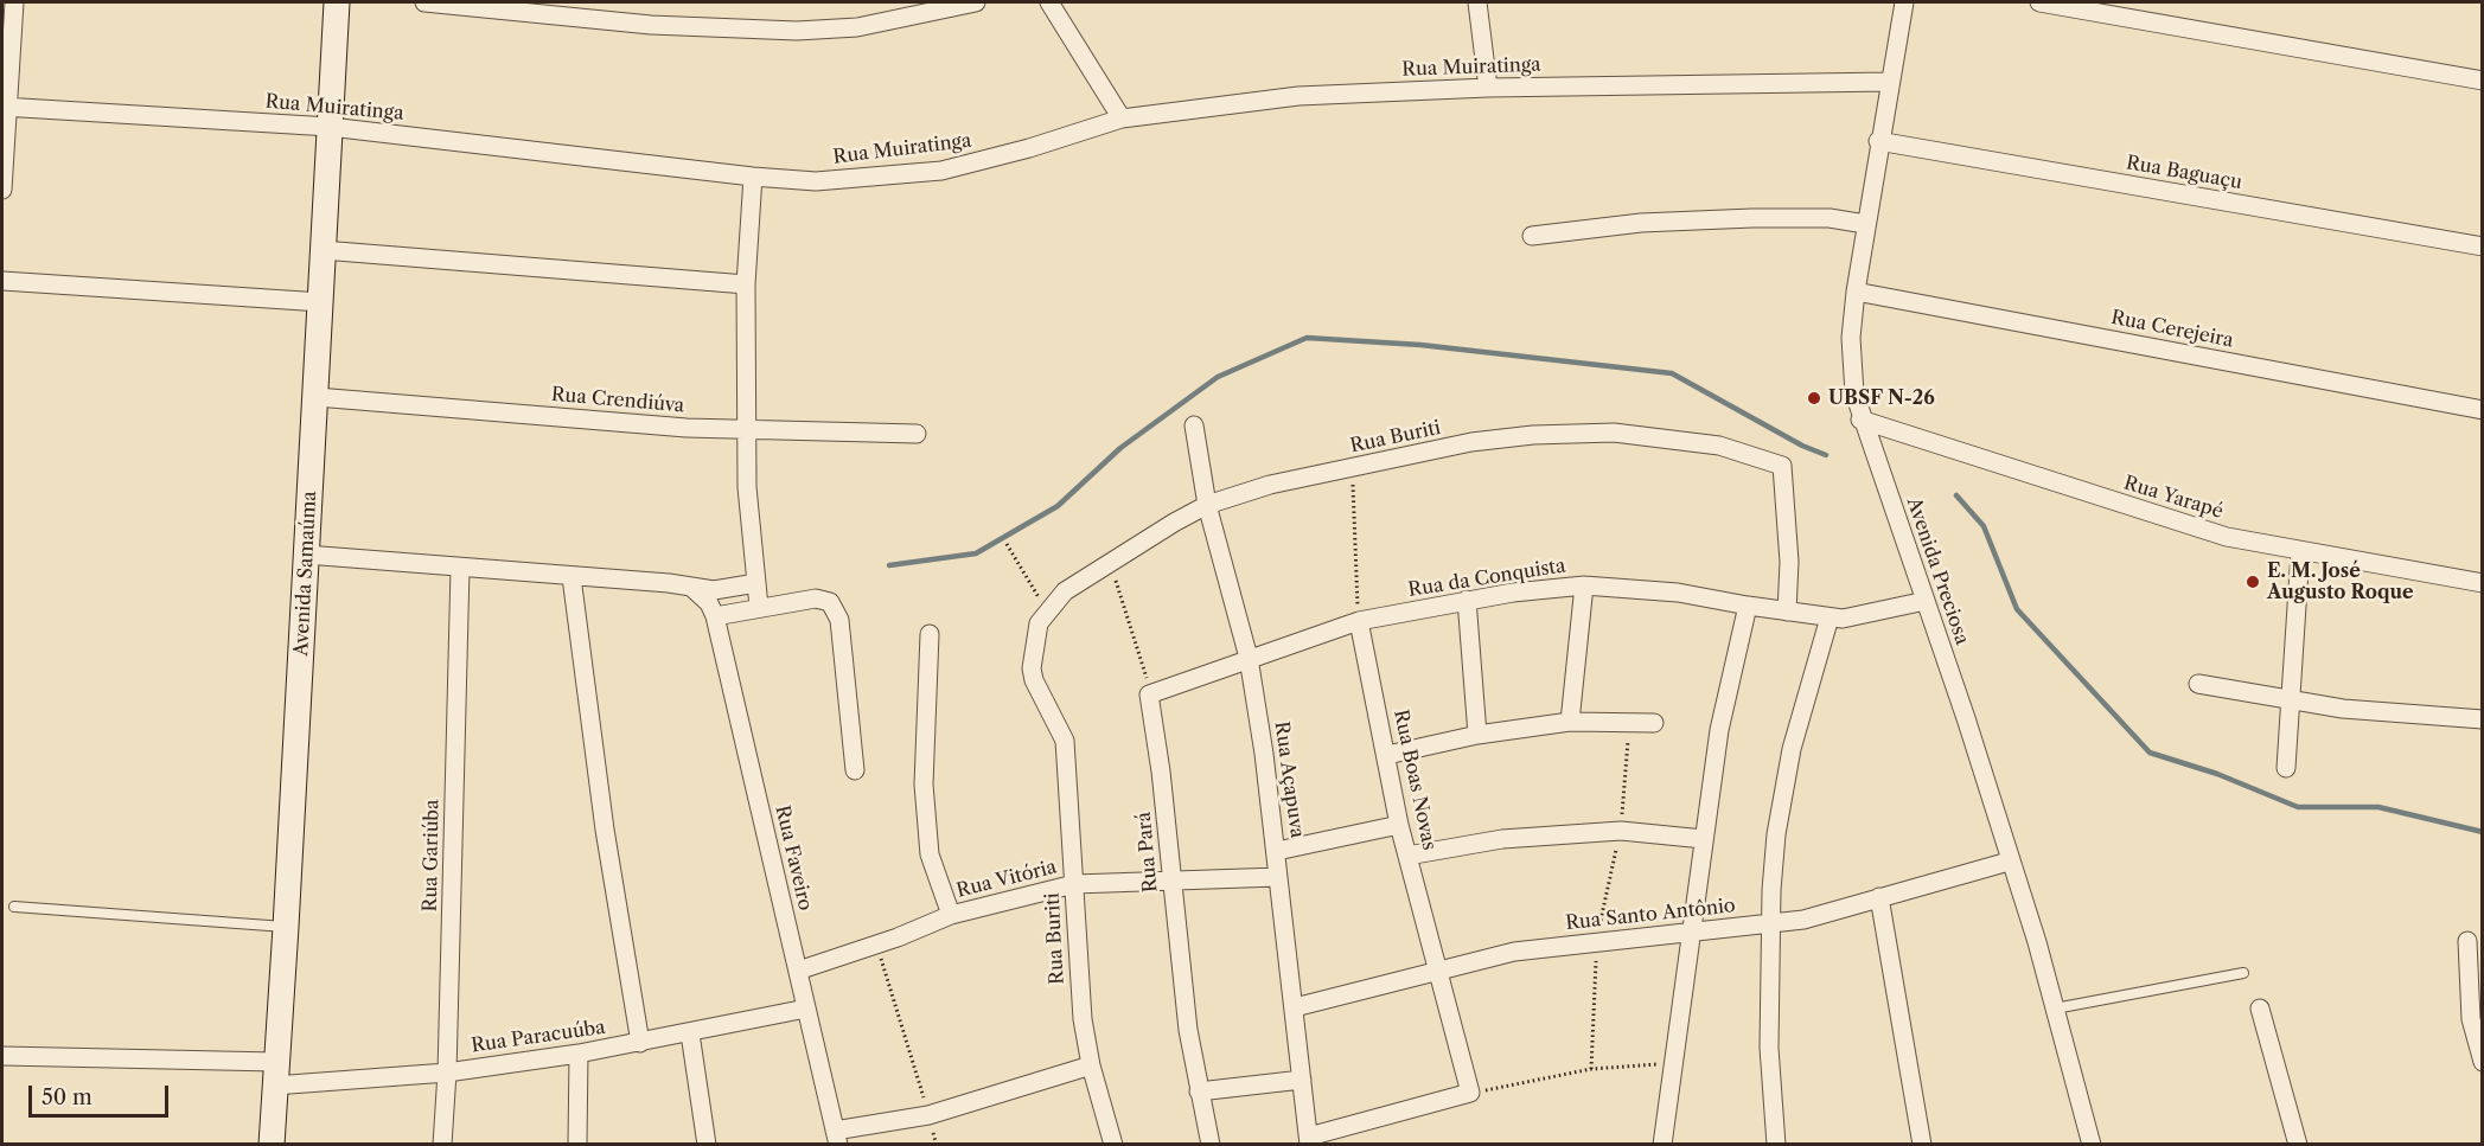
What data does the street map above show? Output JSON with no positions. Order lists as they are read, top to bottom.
{
  "streets": {
    "street": [
      "Rua Muiratinga",
      "Rua Baguaçu",
      "Rua Cerejeira",
      "Rua Crendiúva",
      "Rua Buriti",
      "Rua Yarapé",
      "Avenida Preciosa",
      "Avenida Samaúma",
      "Rua da Conquista",
      "Rua Açapuva",
      "Rua Boas Novas",
      "Rua Pará",
      "Rua Gariúba",
      "Rua Faveiro",
      "Rua Vitória",
      "Rua Santo Antônio",
      "Rua Paracuúba"
    ]
  },
  "crossings": [
    ["Rua Muiratinga", "Avenida Preciosa"],
    ["Rua Muiratinga", "Avenida Samaúma"],
    ["Rua Baguaçu", "Avenida Preciosa"],
    ["Rua Cerejeira", "Avenida Preciosa"],
    ["Rua Crendiúva", "Avenida Samaúma"],
    ["Rua Buriti", "Rua da Conquista"],
    ["Rua Buriti", "Rua Açapuva"],
    ["Rua Buriti", "Rua Vitória"],
    ["Rua Yarapé", "Avenida Preciosa"],
    ["Avenida Preciosa", "Rua da Conquista"],
    ["Avenida Preciosa", "Rua Santo Antônio"],
    ["Avenida Samaúma", "Rua Paracuúba"],
    ["Rua da Conquista", "Rua Açapuva"],
    ["Rua da Conquista", "Rua Boas Novas"],
    ["Rua da Conquista", "Rua Pará"],
    ["Rua Açapuva", "Rua Vitória"],
    ["Rua Açapuva", "Rua Santo Antônio"],
    ["Rua Boas Novas", "Rua Santo Antônio"],
    ["Rua Pará", "Rua Vitória"],
    ["Rua Gariúba", "Rua Paracuúba"],
    ["Rua Faveiro", "Rua Vitória"],
    ["Rua Faveiro", "Rua Paracuúba"]
  ],
  "places": ["UBSF N-26", "E. M. José Augusto Roque"],
  "scale_bar": "50 m"
}
